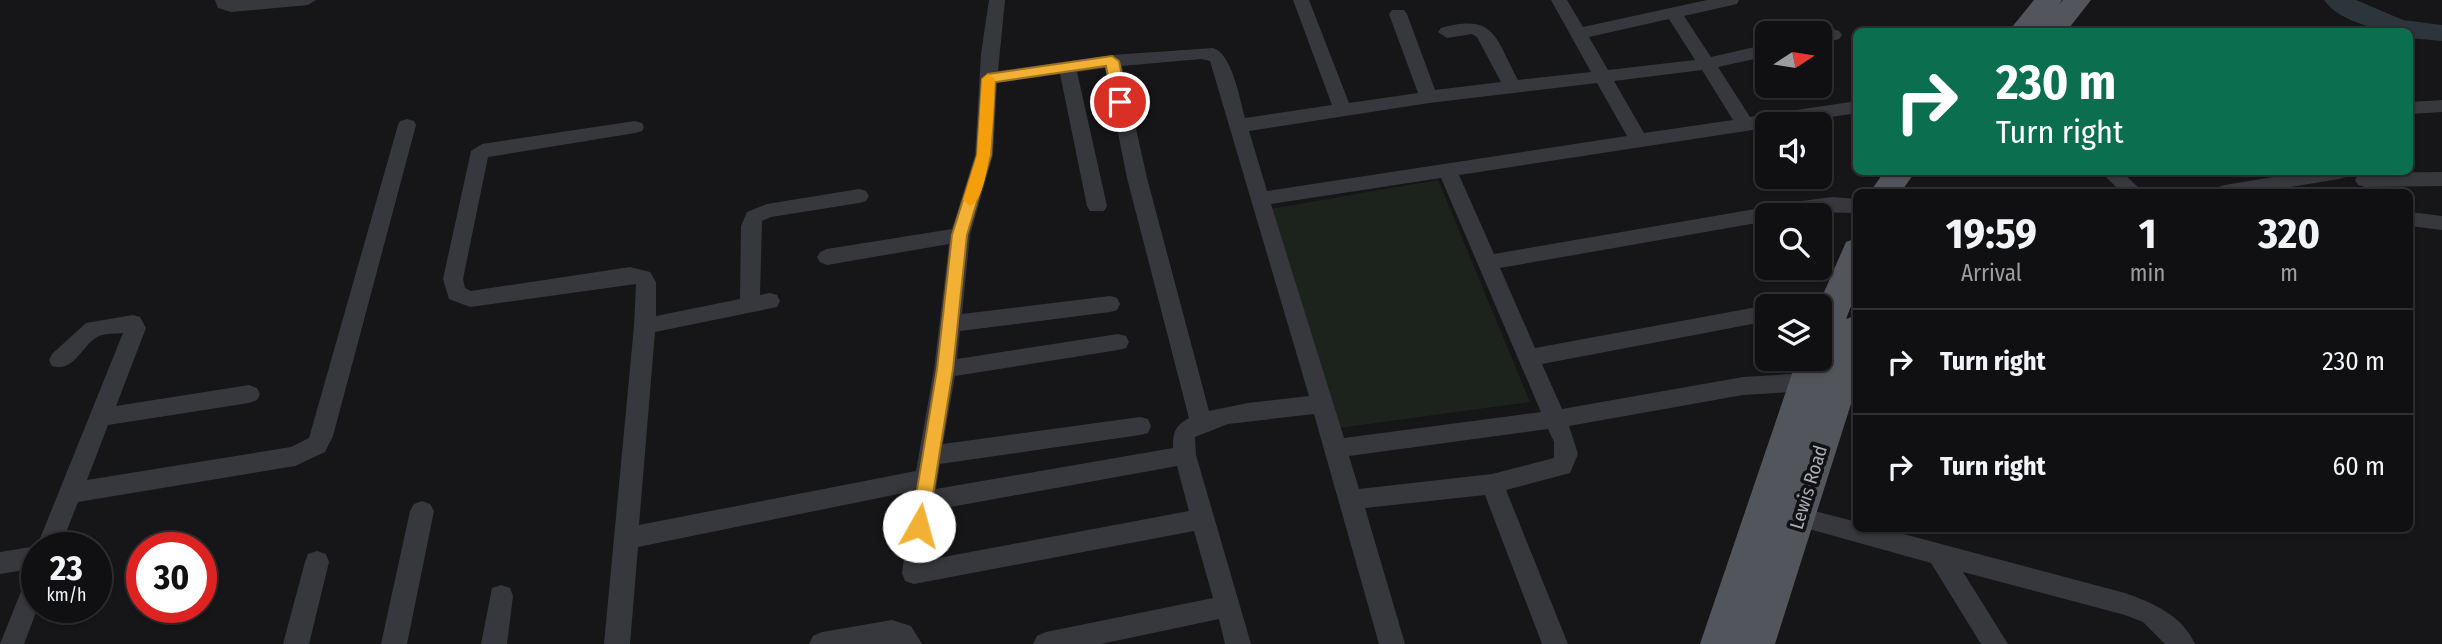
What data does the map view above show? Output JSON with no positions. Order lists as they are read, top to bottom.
{
  "streets": {
    "main road": ["Lewis Road"]
  },
  "north": "right",
  "page": {
    "turn": ["230 m", "Turn right"],
    "eta": [
      "19:59",
      "Arrival",
      "1",
      "min",
      "320",
      "m"
    ],
    "list": [
      {
        "name": "Turn right",
        "value": "230 m"
      },
      {
        "name": "Turn right",
        "value": "60 m"
      }
    ],
    "speed": "23 km/h",
    "limit": "30"
  }
}
